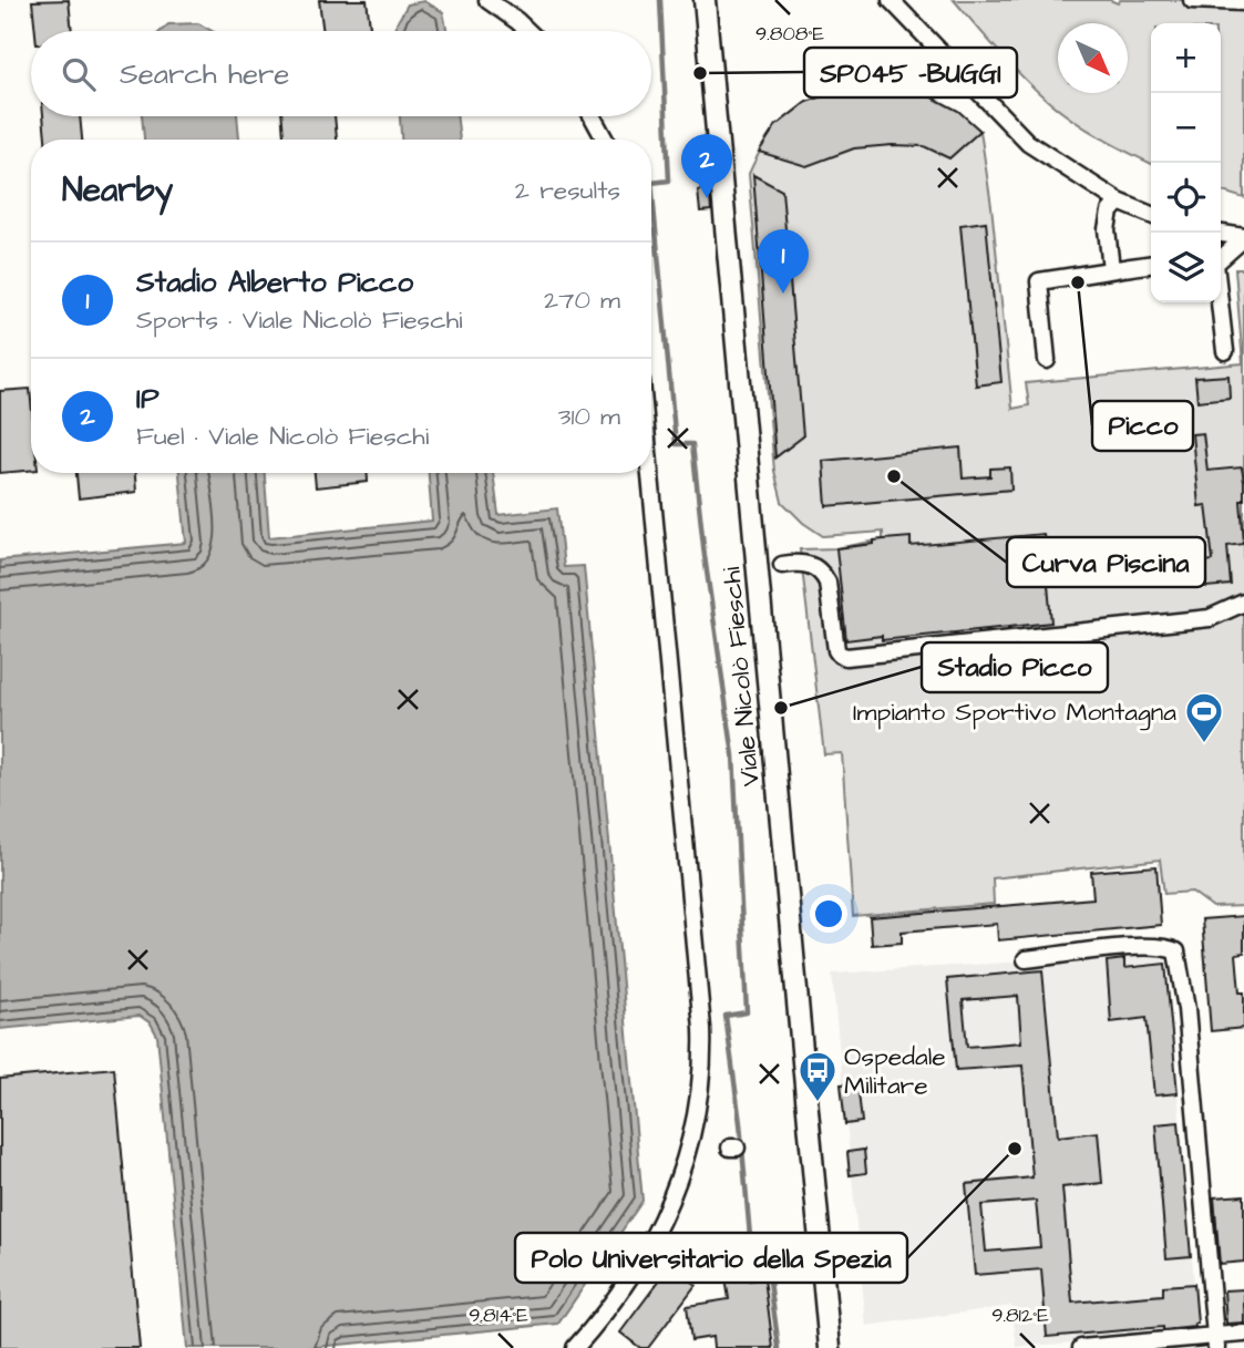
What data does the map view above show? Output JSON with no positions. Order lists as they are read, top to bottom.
{
  "streets": {
    "main road": ["Viale Nicolò Fieschi"]
  },
  "places": {
    "other": [
      "SP045 -BUGGI",
      "Picco",
      "Curva Piscina",
      "Stadio Picco",
      "Polo Universitario della Spezia"
    ],
    "sports": ["Impianto Sportivo Montagna"],
    "bus stop": ["Ospedale Militare"]
  },
  "north": "bottom right",
  "page": {
    "map_buttons": ["+", "−"],
    "search": "Search here",
    "pins": ["2", "1"],
    "heading": ["Nearby", "2 results"],
    "list": [
      {
        "mark": "1",
        "name": "Stadio Alberto Picco",
        "note": "Sports · Viale Nicolò Fieschi",
        "value": "270 m"
      },
      {
        "mark": "2",
        "name": "IP",
        "note": "Fuel · Viale Nicolò Fieschi",
        "value": "310 m"
      }
    ]
  },
  "coordinates": ["9.808°E", "9.814°E", "9.812°E"]
}
